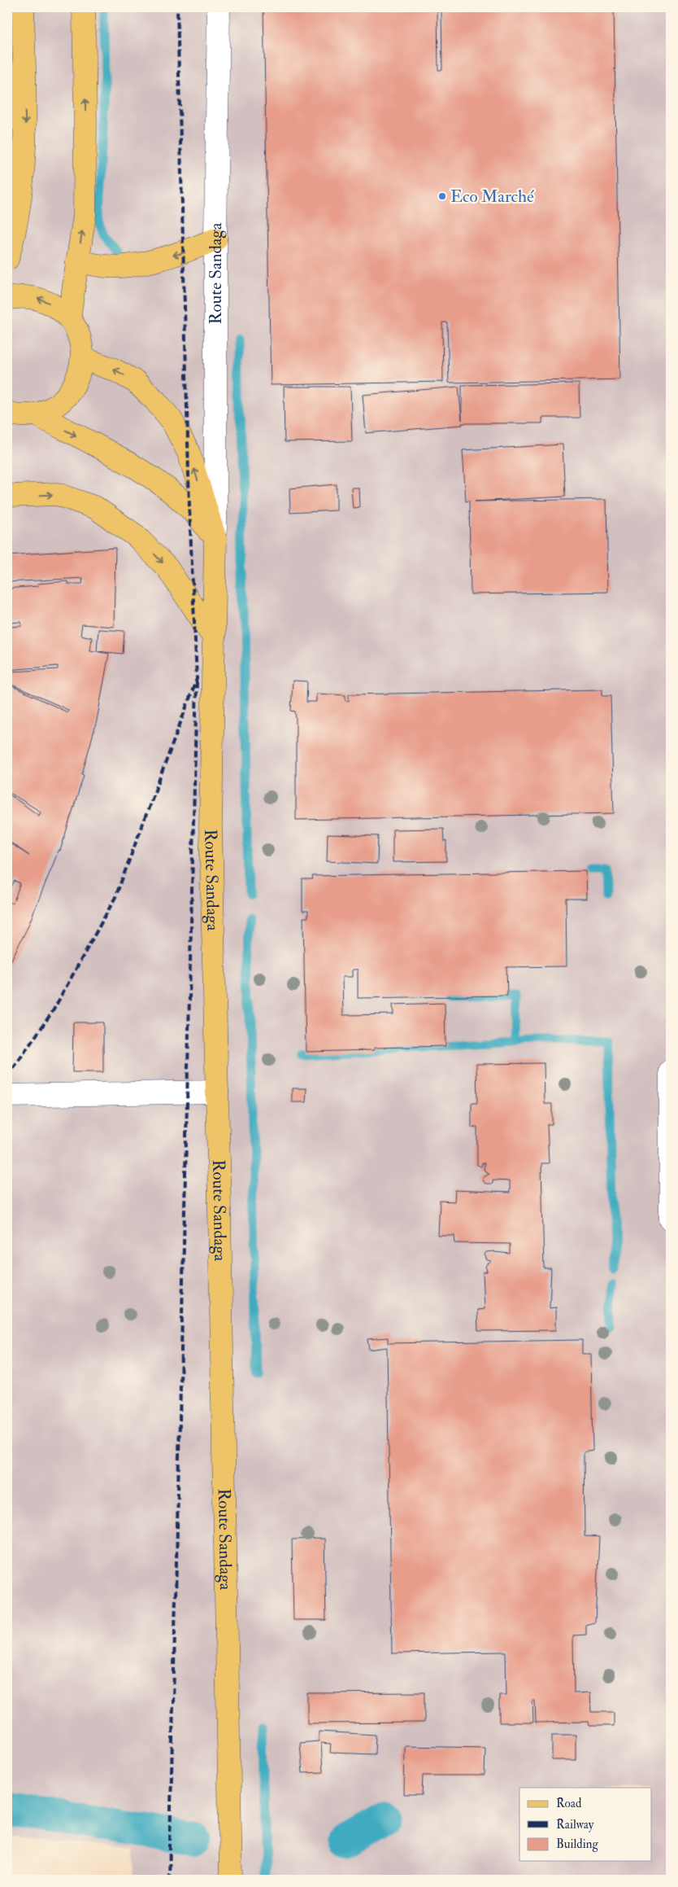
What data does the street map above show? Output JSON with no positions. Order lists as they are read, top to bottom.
{
  "streets": {
    "main road": ["Route Sandaga"]
  },
  "places": ["Eco Marché"],
  "legend": ["Road", "Railway", "Building"]
}
